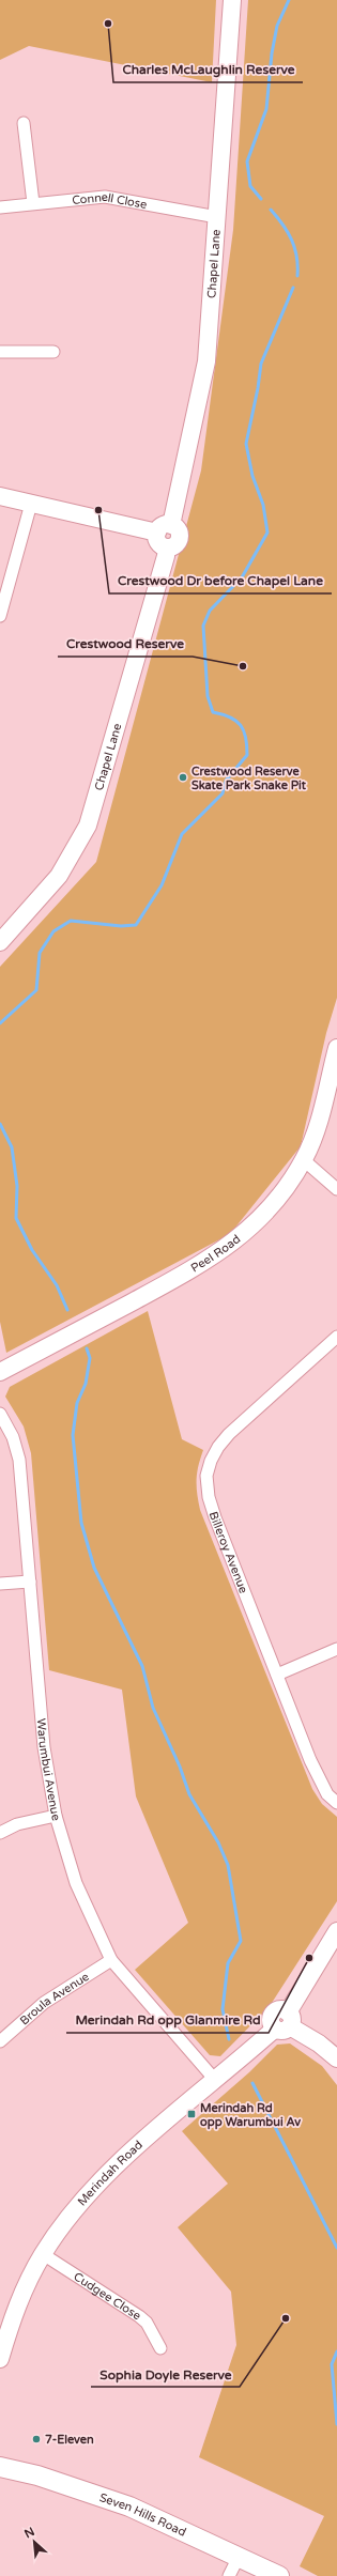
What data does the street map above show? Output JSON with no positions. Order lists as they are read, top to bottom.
{
  "streets": {
    "main road": [
      "Chapel Lane",
      "Peel Road",
      "Merindah Road",
      "Seven Hills Road"
    ],
    "street": [
      "Connell Close",
      "Billeroy Avenue",
      "Warumbui Avenue",
      "Broula Avenue",
      "Cudgee Close"
    ]
  },
  "crossings": [
    ["Connell Close", "Chapel Lane"],
    ["Warumbui Avenue", "Broula Avenue"],
    ["Warumbui Avenue", "Merindah Road"],
    ["Merindah Road", "Cudgee Close"]
  ],
  "places": {
    "other": [
      "Charles McLaughlin Reserve",
      "Crestwood Dr before Chapel Lane",
      "Crestwood Reserve",
      "Crestwood Reserve Skate Park Snake Pit",
      "Merindah Rd opp Glanmire Rd",
      "Sophia Doyle Reserve",
      "7-Eleven"
    ],
    "transit": ["Merindah Rd opp Warumbui Av"]
  },
  "north": "top left"
}
